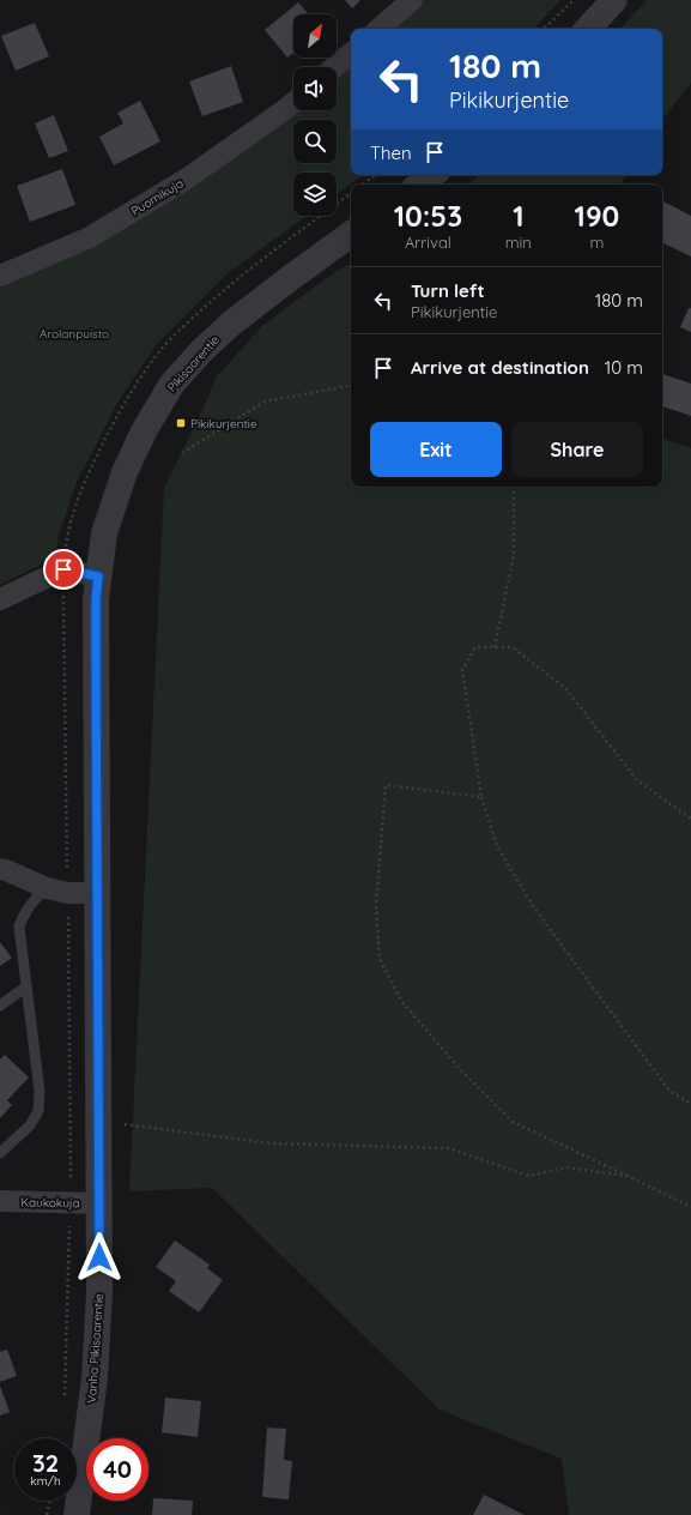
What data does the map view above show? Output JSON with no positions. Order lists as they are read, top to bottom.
{
  "streets": {
    "street": [
      "Puomikuja",
      "Pikisaarentie",
      "Kaukokuja",
      "Vanha Pikisaarentie"
    ]
  },
  "crossings": [
    ["Pikisaarentie", "Vanha Pikisaarentie"],
    ["Kaukokuja", "Vanha Pikisaarentie"]
  ],
  "parks": ["Arolanpuisto"],
  "places": {
    "transit": ["Pikikurjentie"]
  },
  "north": "top right",
  "page": {
    "turn": ["180 m", "Pikikurjentie"],
    "then": "Then",
    "eta": [
      "10:53",
      "Arrival",
      "1",
      "min",
      "190",
      "m"
    ],
    "list": [
      {
        "name": "Turn left",
        "note": "Pikikurjentie",
        "value": "180 m"
      },
      {
        "name": "Arrive at destination",
        "value": "10 m"
      }
    ],
    "buttons": ["Exit", "Share"],
    "speed": "32 km/h",
    "limit": "40"
  }
}
